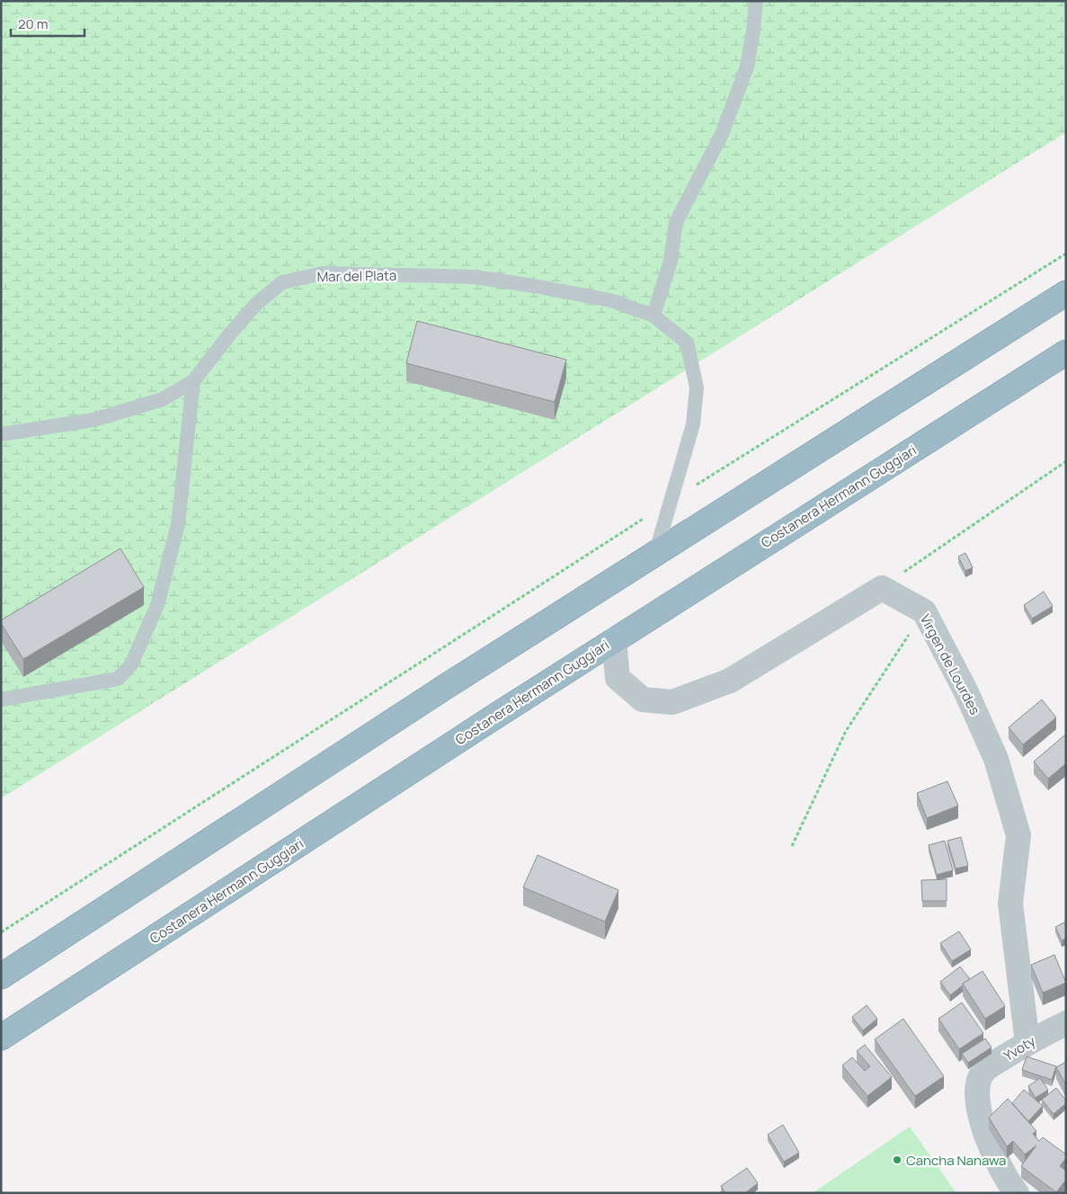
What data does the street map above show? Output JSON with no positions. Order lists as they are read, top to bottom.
{
  "streets": {
    "highway": ["Costanera Hermann Guggiari"],
    "street": ["Virgen de Lourdes", "Yvoty"],
    "lane": ["Mar del Plata"]
  },
  "crossings": [
    ["Virgen de Lourdes", "Yvoty"]
  ],
  "places": ["Cancha Nanawa"],
  "scale_bar": "20 m"
}
